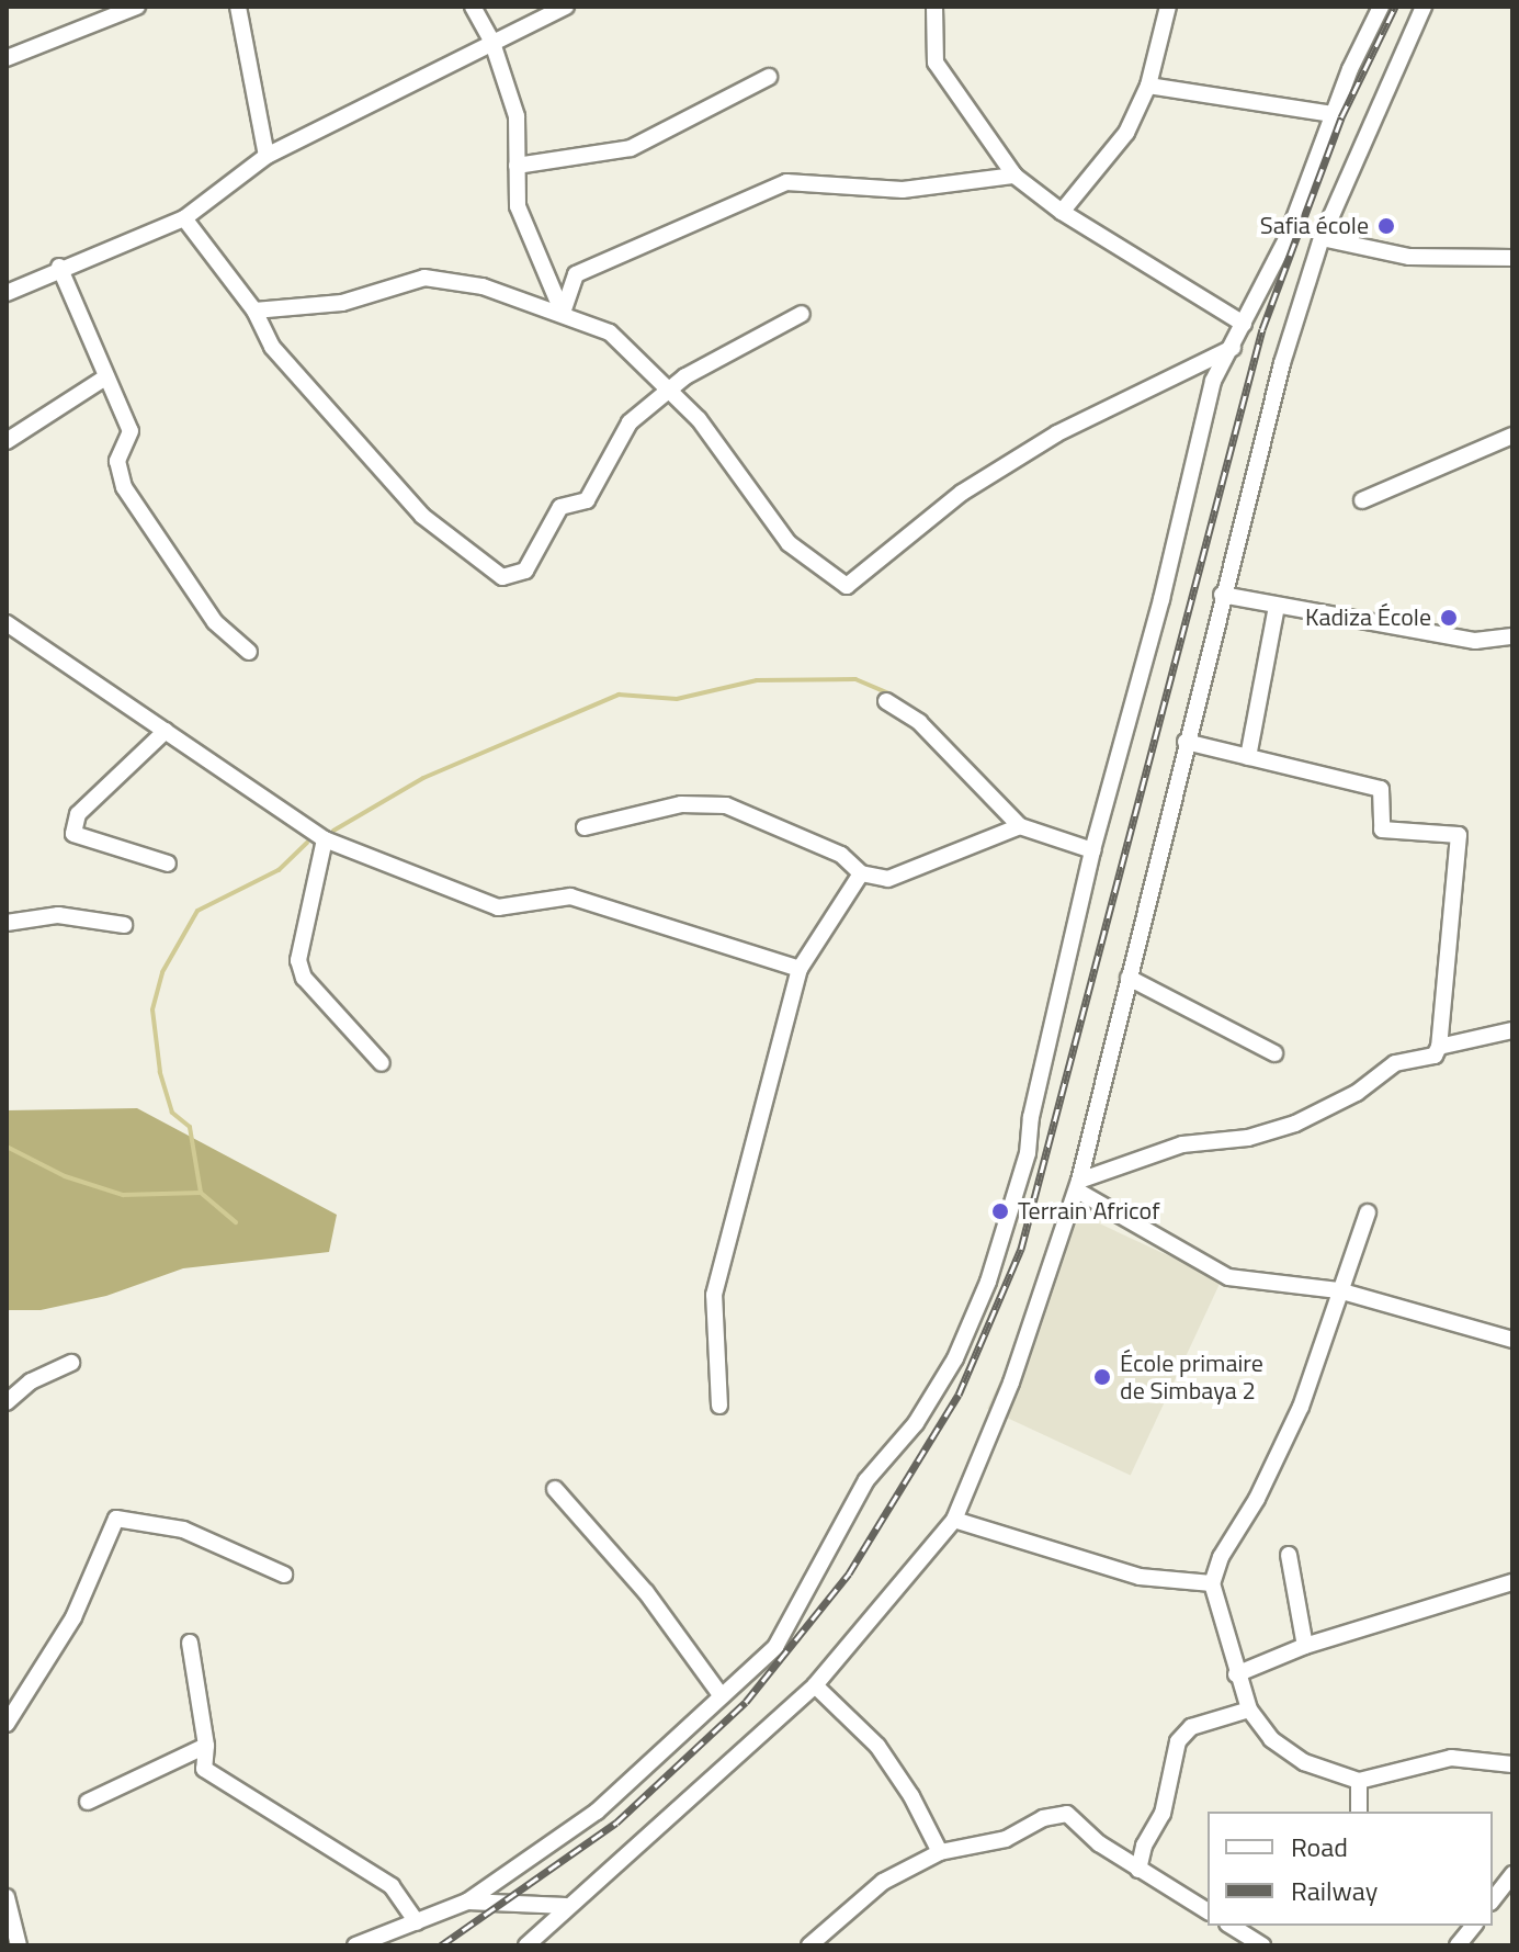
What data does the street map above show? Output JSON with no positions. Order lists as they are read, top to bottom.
{
  "places": [
    "Safia école",
    "Kadiza École",
    "Terrain Africof",
    "École primaire de Simbaya 2"
  ],
  "legend": ["Road", "Railway"]
}
